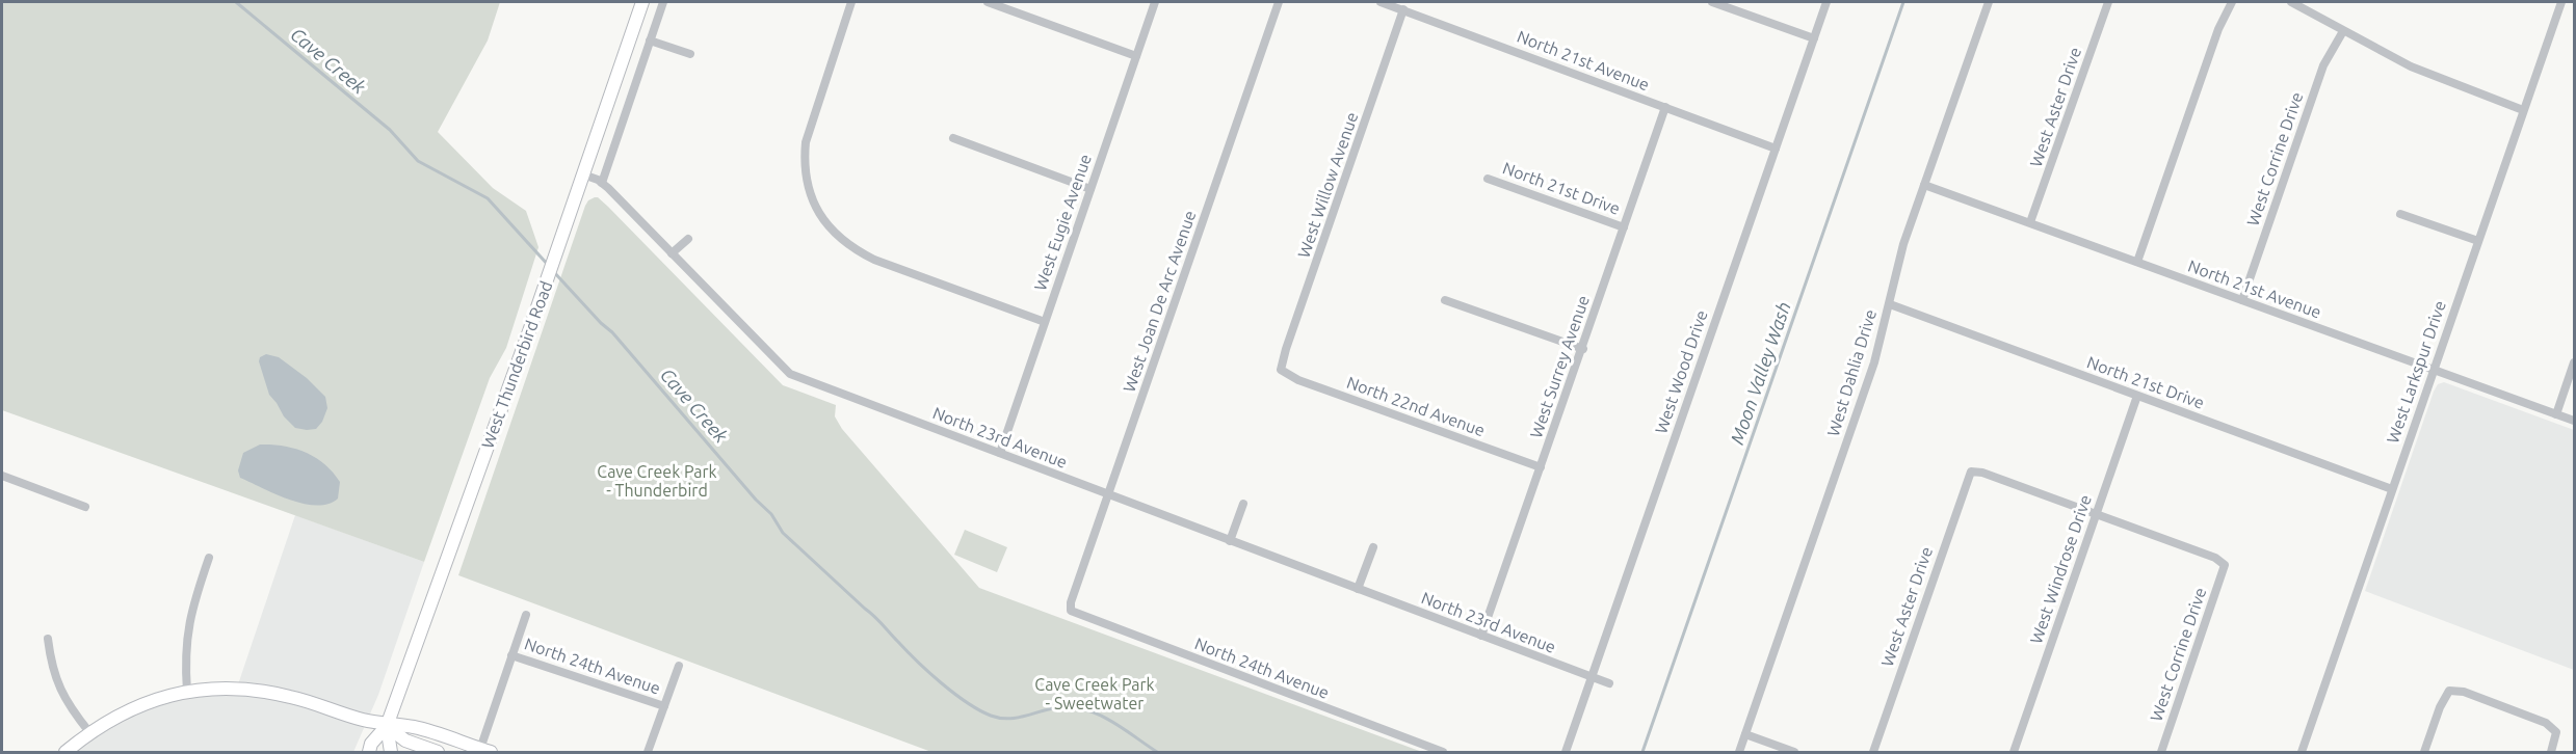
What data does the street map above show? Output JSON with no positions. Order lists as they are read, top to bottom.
{
  "streets": {
    "main road": ["West Thunderbird Road"],
    "street": [
      "North 21st Avenue",
      "West Aster Drive",
      "West Corrine Drive",
      "West Willow Avenue",
      "North 21st Drive",
      "West Eugie Avenue",
      "West Joan De Arc Avenue",
      "West Surrey Avenue",
      "West Wood Drive",
      "West Larkspur Drive",
      "West Dahlia Drive",
      "North 22nd Avenue",
      "North 23rd Avenue",
      "West Windrose Drive",
      "North 24th Avenue"
    ]
  },
  "crossings": [
    ["North 21st Avenue", "West Aster Drive"],
    ["North 21st Avenue", "West Corrine Drive"],
    ["North 21st Avenue", "West Willow Avenue"],
    ["North 21st Avenue", "West Surrey Avenue"],
    ["North 21st Avenue", "West Wood Drive"],
    ["North 21st Avenue", "West Larkspur Drive"],
    ["North 21st Avenue", "West Dahlia Drive"],
    ["West Aster Drive", "West Corrine Drive"],
    ["West Aster Drive", "West Windrose Drive"],
    ["West Corrine Drive", "West Windrose Drive"],
    ["West Willow Avenue", "North 22nd Avenue"],
    ["North 21st Drive", "West Surrey Avenue"],
    ["North 21st Drive", "West Larkspur Drive"],
    ["North 21st Drive", "West Dahlia Drive"],
    ["North 21st Drive", "West Windrose Drive"],
    ["West Eugie Avenue", "North 23rd Avenue"],
    ["West Joan De Arc Avenue", "North 23rd Avenue"],
    ["West Joan De Arc Avenue", "North 24th Avenue"],
    ["West Thunderbird Road", "North 23rd Avenue"],
    ["West Surrey Avenue", "North 22nd Avenue"],
    ["West Surrey Avenue", "North 23rd Avenue"],
    ["West Wood Drive", "North 23rd Avenue"]
  ],
  "water": ["Cave Creek", "Moon Valley Wash"],
  "parks": ["Cave Creek Park - Thunderbird", "Cave Creek Park - Sweetwater"]
}
